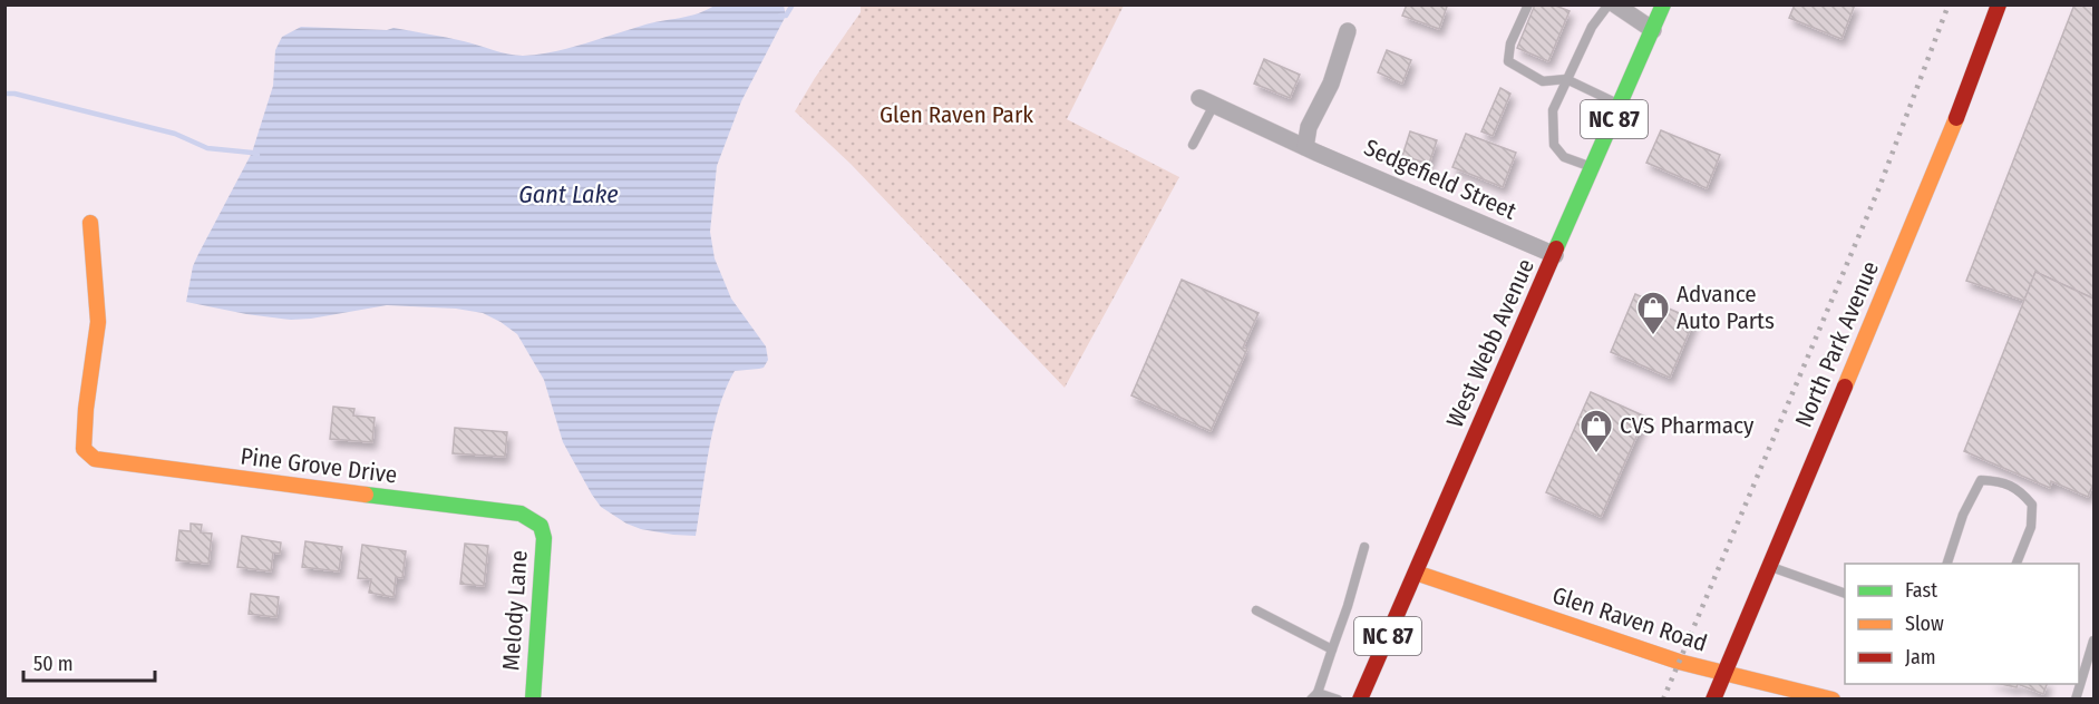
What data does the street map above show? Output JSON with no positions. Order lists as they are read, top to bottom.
{
  "streets": {
    "main road": [
      "NC 87",
      "West Webb Avenue",
      "North Park Avenue",
      "Pine Grove Drive",
      "Melody Lane",
      "Glen Raven Road"
    ],
    "street": ["Sedgefield Street"]
  },
  "crossings": [
    ["Sedgefield Street", "West Webb Avenue"],
    ["West Webb Avenue", "Glen Raven Road"],
    ["North Park Avenue", "Glen Raven Road"],
    ["Pine Grove Drive", "Melody Lane"]
  ],
  "water": ["Gant Lake"],
  "parks": ["Glen Raven Park"],
  "places": {
    "shop": ["Advance Auto Parts", "CVS Pharmacy"]
  },
  "legend": ["Fast", "Slow", "Jam"],
  "scale_bar": "50 m"
}
